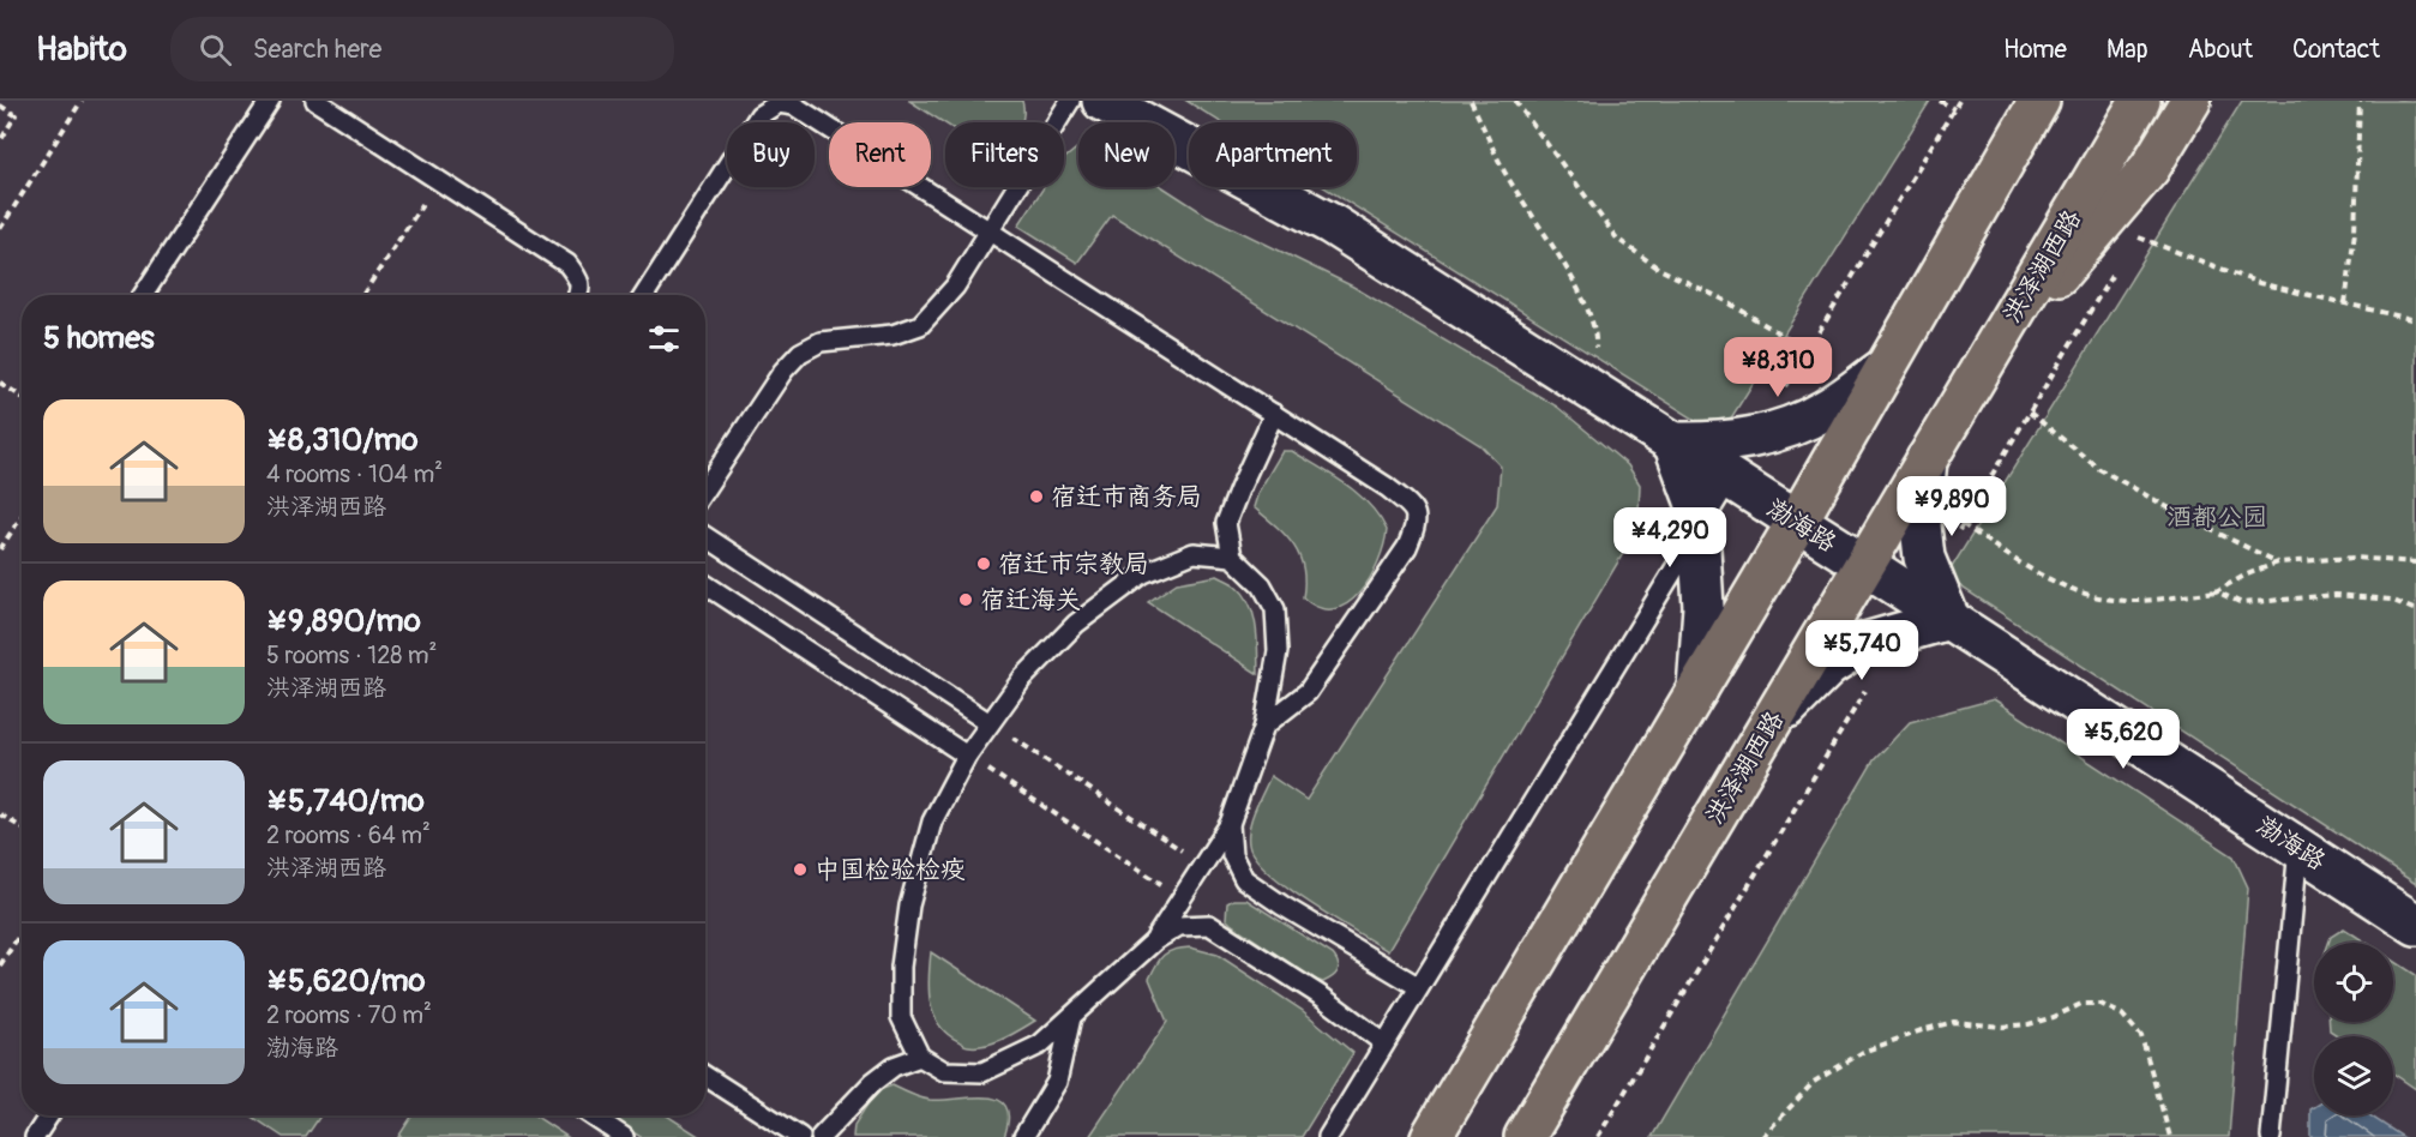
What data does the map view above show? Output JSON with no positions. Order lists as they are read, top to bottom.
{
  "streets": {
    "main road": ["洪泽湖西路"],
    "street": ["渤海路"]
  },
  "crossings": [
    ["洪泽湖西路", "渤海路"]
  ],
  "parks": ["酒都公园"],
  "places": [
    "宿迁市商务局",
    "宿迁市宗教局",
    "宿迁海关",
    "中国检验检疫"
  ],
  "page": {
    "header": "Habito",
    "search": "Search here",
    "nav": [
      "Home",
      "Map",
      "About",
      "Contact"
    ],
    "chip": [
      "Buy",
      "Rent",
      "Filters",
      "New",
      "Apartment"
    ],
    "heading": "5 homes",
    "price": [
      "¥8,310",
      "¥9,890",
      "¥4,290",
      "¥5,740",
      "¥5,620"
    ],
    "list": [
      {
        "name": "¥8,310/mo",
        "note": "4 rooms · 104 m² · 洪泽湖西路"
      },
      {
        "name": "¥9,890/mo",
        "note": "5 rooms · 128 m² · 洪泽湖西路"
      },
      {
        "name": "¥5,740/mo",
        "note": "2 rooms · 64 m² · 洪泽湖西路"
      },
      {
        "name": "¥5,620/mo",
        "note": "2 rooms · 70 m² · 渤海路"
      }
    ]
  }
}
